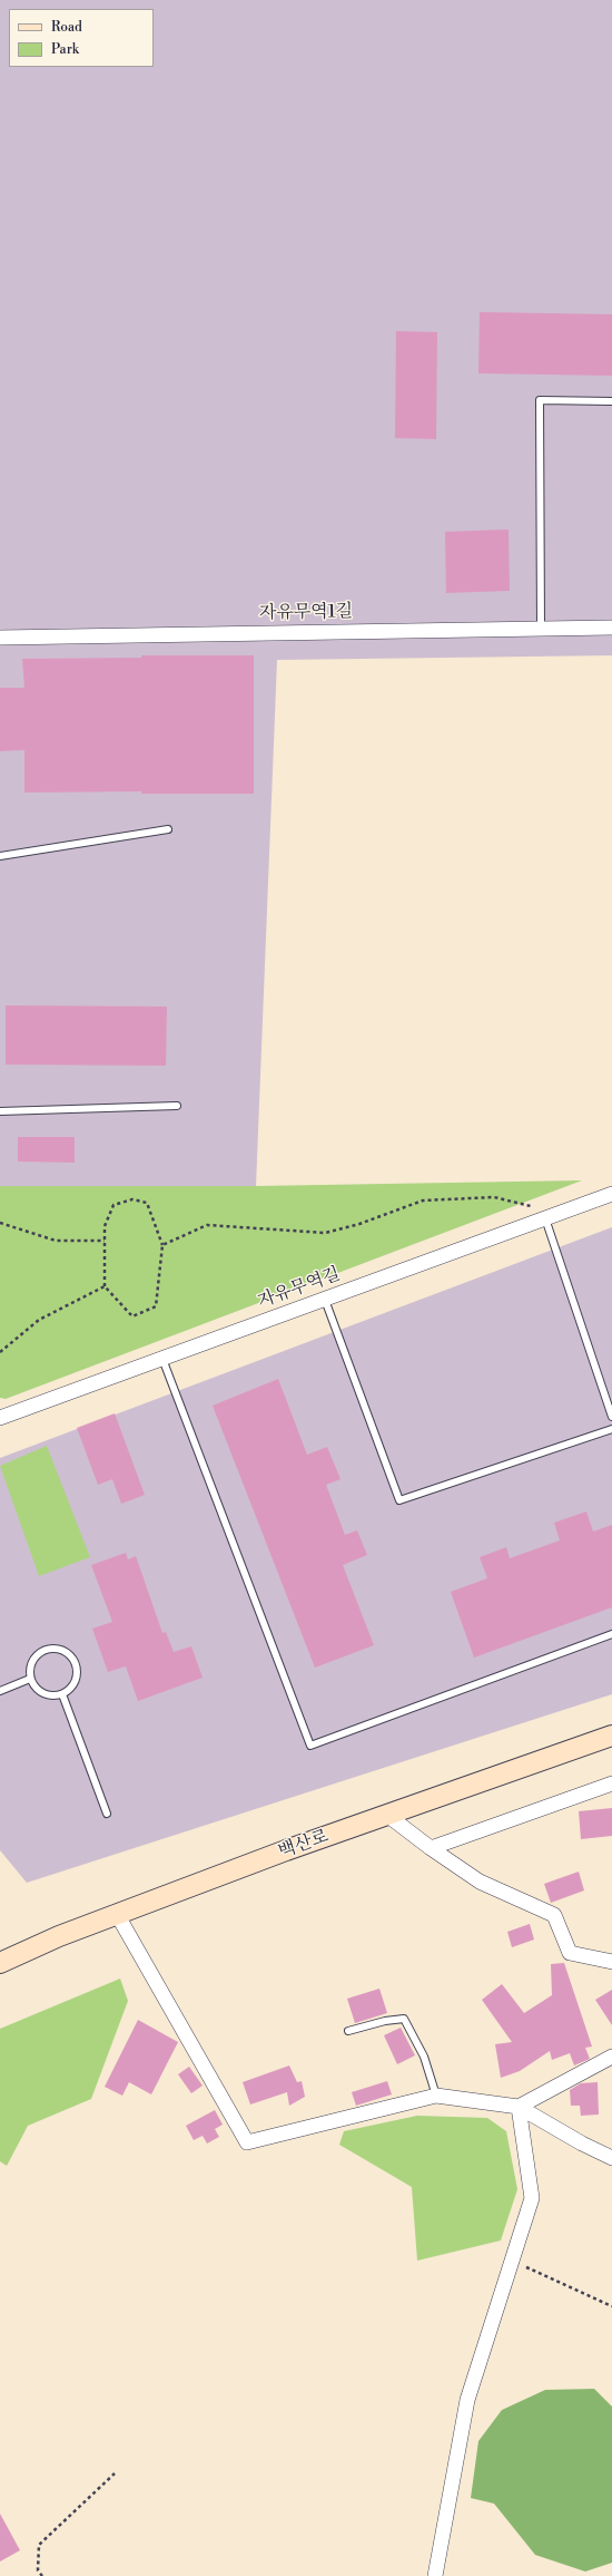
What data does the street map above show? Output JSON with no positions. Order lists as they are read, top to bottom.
{
  "streets": {
    "main road": ["백산로"],
    "street": ["자유무역1길", "자유무역길"]
  },
  "legend": ["Road", "Park"]
}
